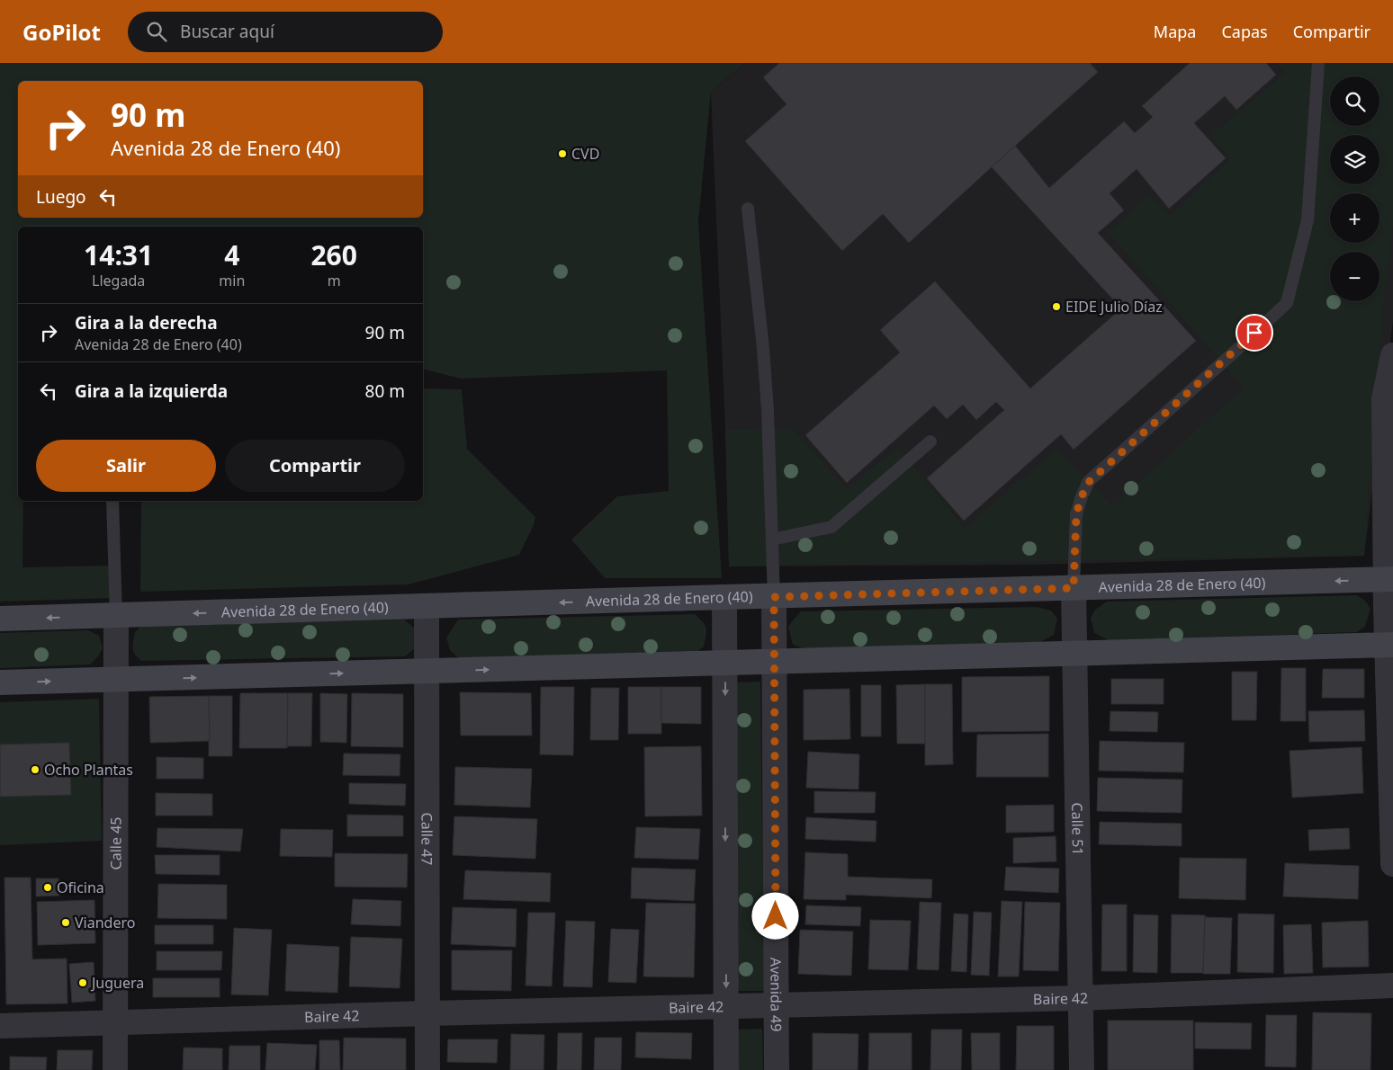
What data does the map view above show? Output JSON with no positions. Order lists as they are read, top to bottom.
{
  "streets": {
    "main road": ["Avenida 28 de Enero (40)"],
    "street": [
      "Calle 51",
      "Calle 47",
      "Calle 45",
      "Avenida 49",
      "Baire 42"
    ]
  },
  "crossings": [
    ["Avenida 28 de Enero (40)", "Calle 51"],
    ["Avenida 28 de Enero (40)", "Calle 47"],
    ["Avenida 28 de Enero (40)", "Calle 45"],
    ["Avenida 28 de Enero (40)", "Avenida 49"],
    ["Calle 51", "Baire 42"],
    ["Calle 47", "Baire 42"],
    ["Calle 45", "Baire 42"],
    ["Avenida 49", "Baire 42"]
  ],
  "places": [
    "CVD",
    "EIDE Julio Díaz",
    "Ocho Plantas",
    "Oficina",
    "Viandero",
    "Juguera"
  ],
  "page": {
    "header": "GoPilot",
    "search": "Buscar aquí",
    "nav": ["Mapa", "Capas", "Compartir"],
    "map_buttons": ["+", "−"],
    "turn": ["90 m", "Avenida 28 de Enero (40)"],
    "then": "Luego",
    "eta": [
      "14:31",
      "Llegada",
      "4",
      "min",
      "260",
      "m"
    ],
    "list": [
      {
        "name": "Gira a la derecha",
        "note": "Avenida 28 de Enero (40)",
        "value": "90 m"
      },
      {
        "name": "Gira a la izquierda",
        "value": "80 m"
      }
    ],
    "buttons": ["Salir", "Compartir"]
  }
}
